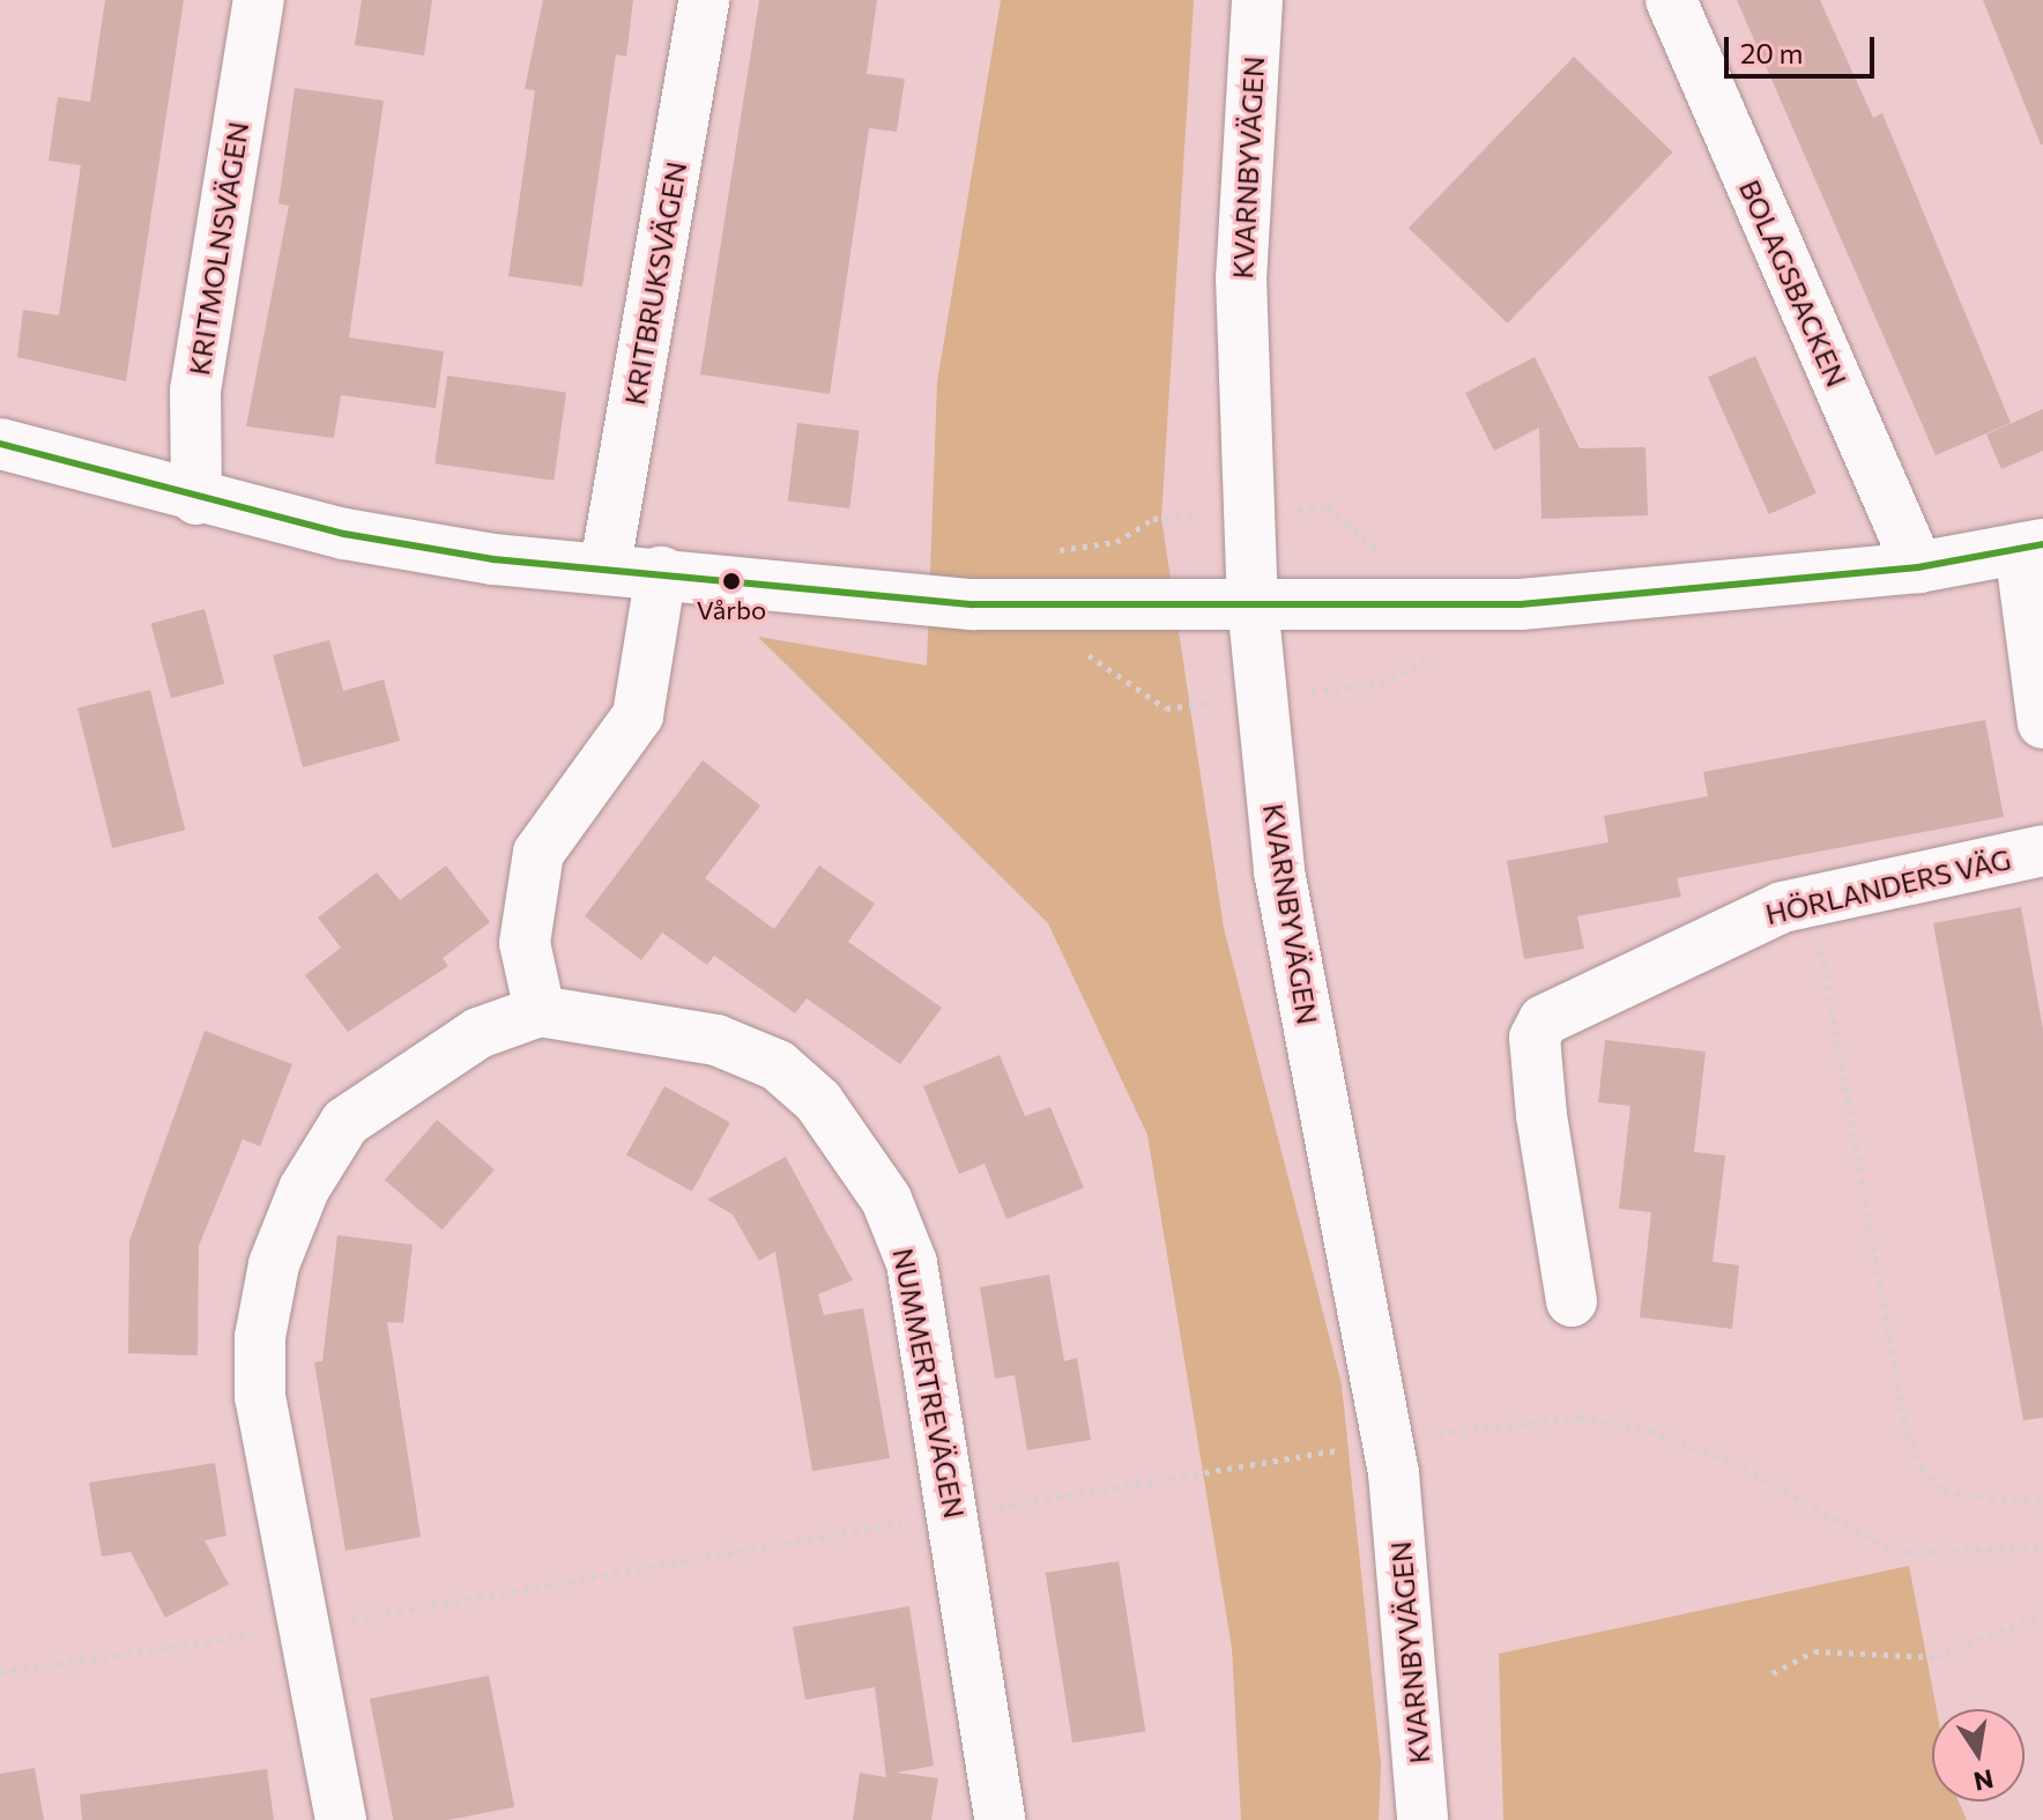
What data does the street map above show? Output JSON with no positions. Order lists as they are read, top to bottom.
{
  "streets": {
    "street": [
      "KVARNBYVÄGEN",
      "KRITMOLNSVÄGEN",
      "KRITBRUKSVÄGEN",
      "BOLAGSBACKEN",
      "HÖRLANDERS VÄG",
      "NUMMERTREVÄGEN"
    ]
  },
  "places": ["Vårbo"],
  "scale_bar": "20 m",
  "north": "bottom"
}
